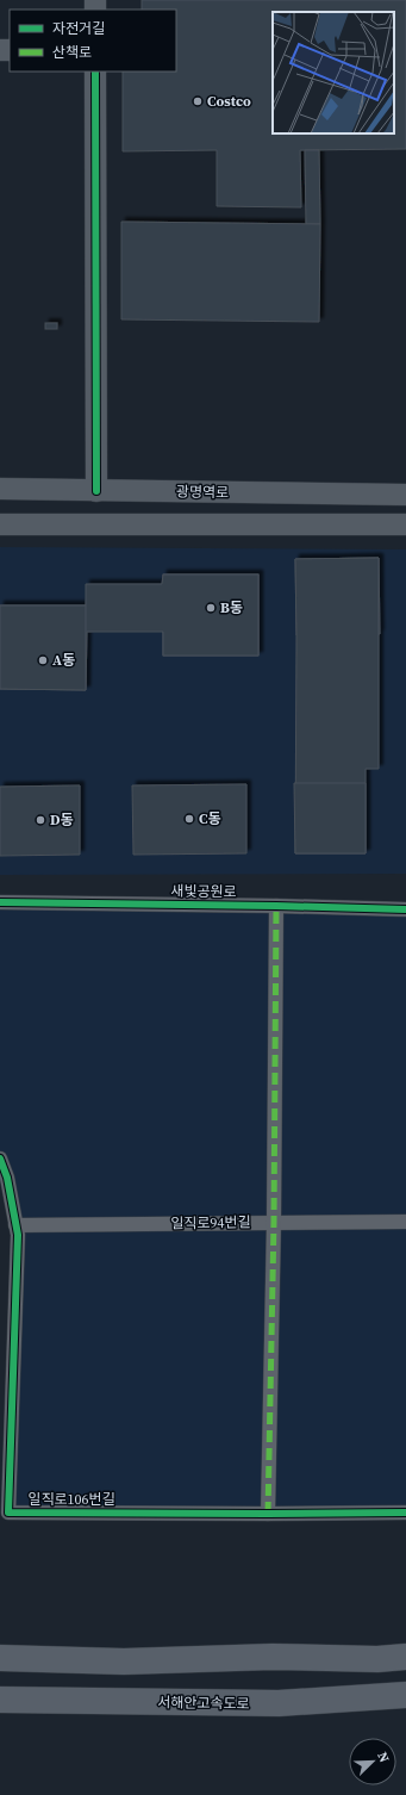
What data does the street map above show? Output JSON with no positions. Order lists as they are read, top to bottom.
{
  "streets": {
    "highway": ["서해안고속도로"],
    "street": [
      "광명역로",
      "새빛공원로",
      "일직로94번길",
      "일직로106번길"
    ]
  },
  "crossings": [
    ["일직로94번길", "일직로106번길"]
  ],
  "places": [
    "Costco",
    "B동",
    "A동",
    "C동",
    "D동"
  ],
  "legend": ["자전거길", "산책로"],
  "north": "top right"
}
